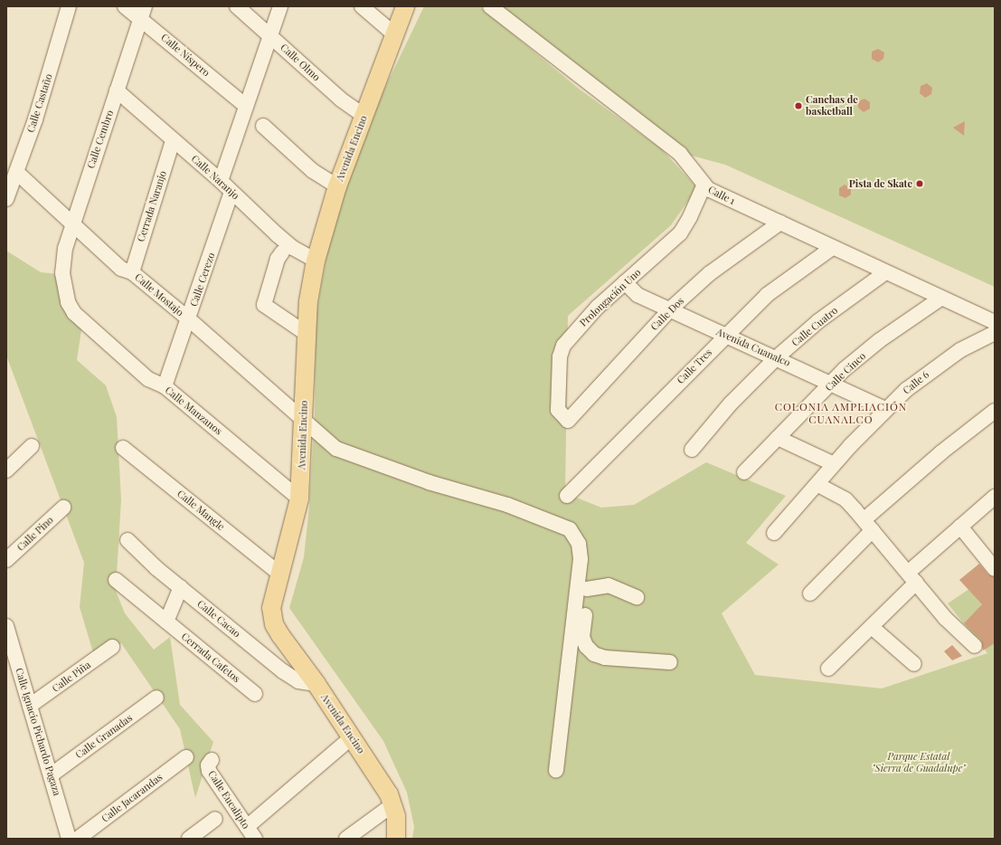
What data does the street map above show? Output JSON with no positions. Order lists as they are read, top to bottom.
{
  "streets": {
    "main road": ["Avenida Encino"],
    "street": [
      "Calle Níspero",
      "Calle Olmo",
      "Calle Castaño",
      "Calle Cembro",
      "Calle Naranjo",
      "Calle 1",
      "Cerrada Naranjo",
      "Calle Cerezo",
      "Calle Mostajo",
      "Prolongación Uno",
      "Calle Dos",
      "Calle Cuatro",
      "Avenida Cuanalco",
      "Calle Tres",
      "Calle Cinco",
      "Calle 6",
      "Calle Manzanos",
      "Calle Mangle",
      "Calle Pino",
      "Calle Cacao",
      "Cerrada Cafetos",
      "Calle Piña",
      "Calle Ignacio Pichardo Pagaza",
      "Calle Granadas",
      "Calle Jacarandas",
      "Calle Eucalipto"
    ]
  },
  "crossings": [
    ["Calle Níspero", "Calle Cembro"],
    ["Calle Olmo", "Avenida Encino"],
    ["Calle Castaño", "Calle Mostajo"],
    ["Calle Cembro", "Calle Naranjo"],
    ["Calle Cembro", "Calle Mostajo"],
    ["Calle Cembro", "Calle Manzanos"],
    ["Avenida Encino", "Calle Naranjo"],
    ["Avenida Encino", "Calle Mostajo"],
    ["Avenida Encino", "Calle Manzanos"],
    ["Avenida Encino", "Calle Mangle"],
    ["Avenida Encino", "Calle Cacao"],
    ["Calle Naranjo", "Cerrada Naranjo"],
    ["Calle Naranjo", "Calle Cerezo"],
    ["Calle 1", "Prolongación Uno"],
    ["Calle 1", "Calle Dos"],
    ["Calle 1", "Calle Cuatro"],
    ["Calle 1", "Calle Tres"],
    ["Calle 1", "Calle Cinco"],
    ["Cerrada Naranjo", "Calle Mostajo"],
    ["Calle Cerezo", "Calle Mostajo"],
    ["Calle Cerezo", "Calle Manzanos"],
    ["Prolongación Uno", "Calle Dos"],
    ["Prolongación Uno", "Avenida Cuanalco"],
    ["Calle Dos", "Avenida Cuanalco"],
    ["Calle Cuatro", "Avenida Cuanalco"],
    ["Avenida Cuanalco", "Calle Tres"],
    ["Avenida Cuanalco", "Calle Cinco"],
    ["Avenida Cuanalco", "Calle 6"],
    ["Calle Piña", "Calle Ignacio Pichardo Pagaza"],
    ["Calle Ignacio Pichardo Pagaza", "Calle Granadas"]
  ],
  "districts": ["COLONIA AMPLIACIÓN CUANALCO"],
  "parks": ["Parque Estatal \"Sierra de Guadalupe\""],
  "places": ["Canchas de basketball", "Pista de Skate"]
}
